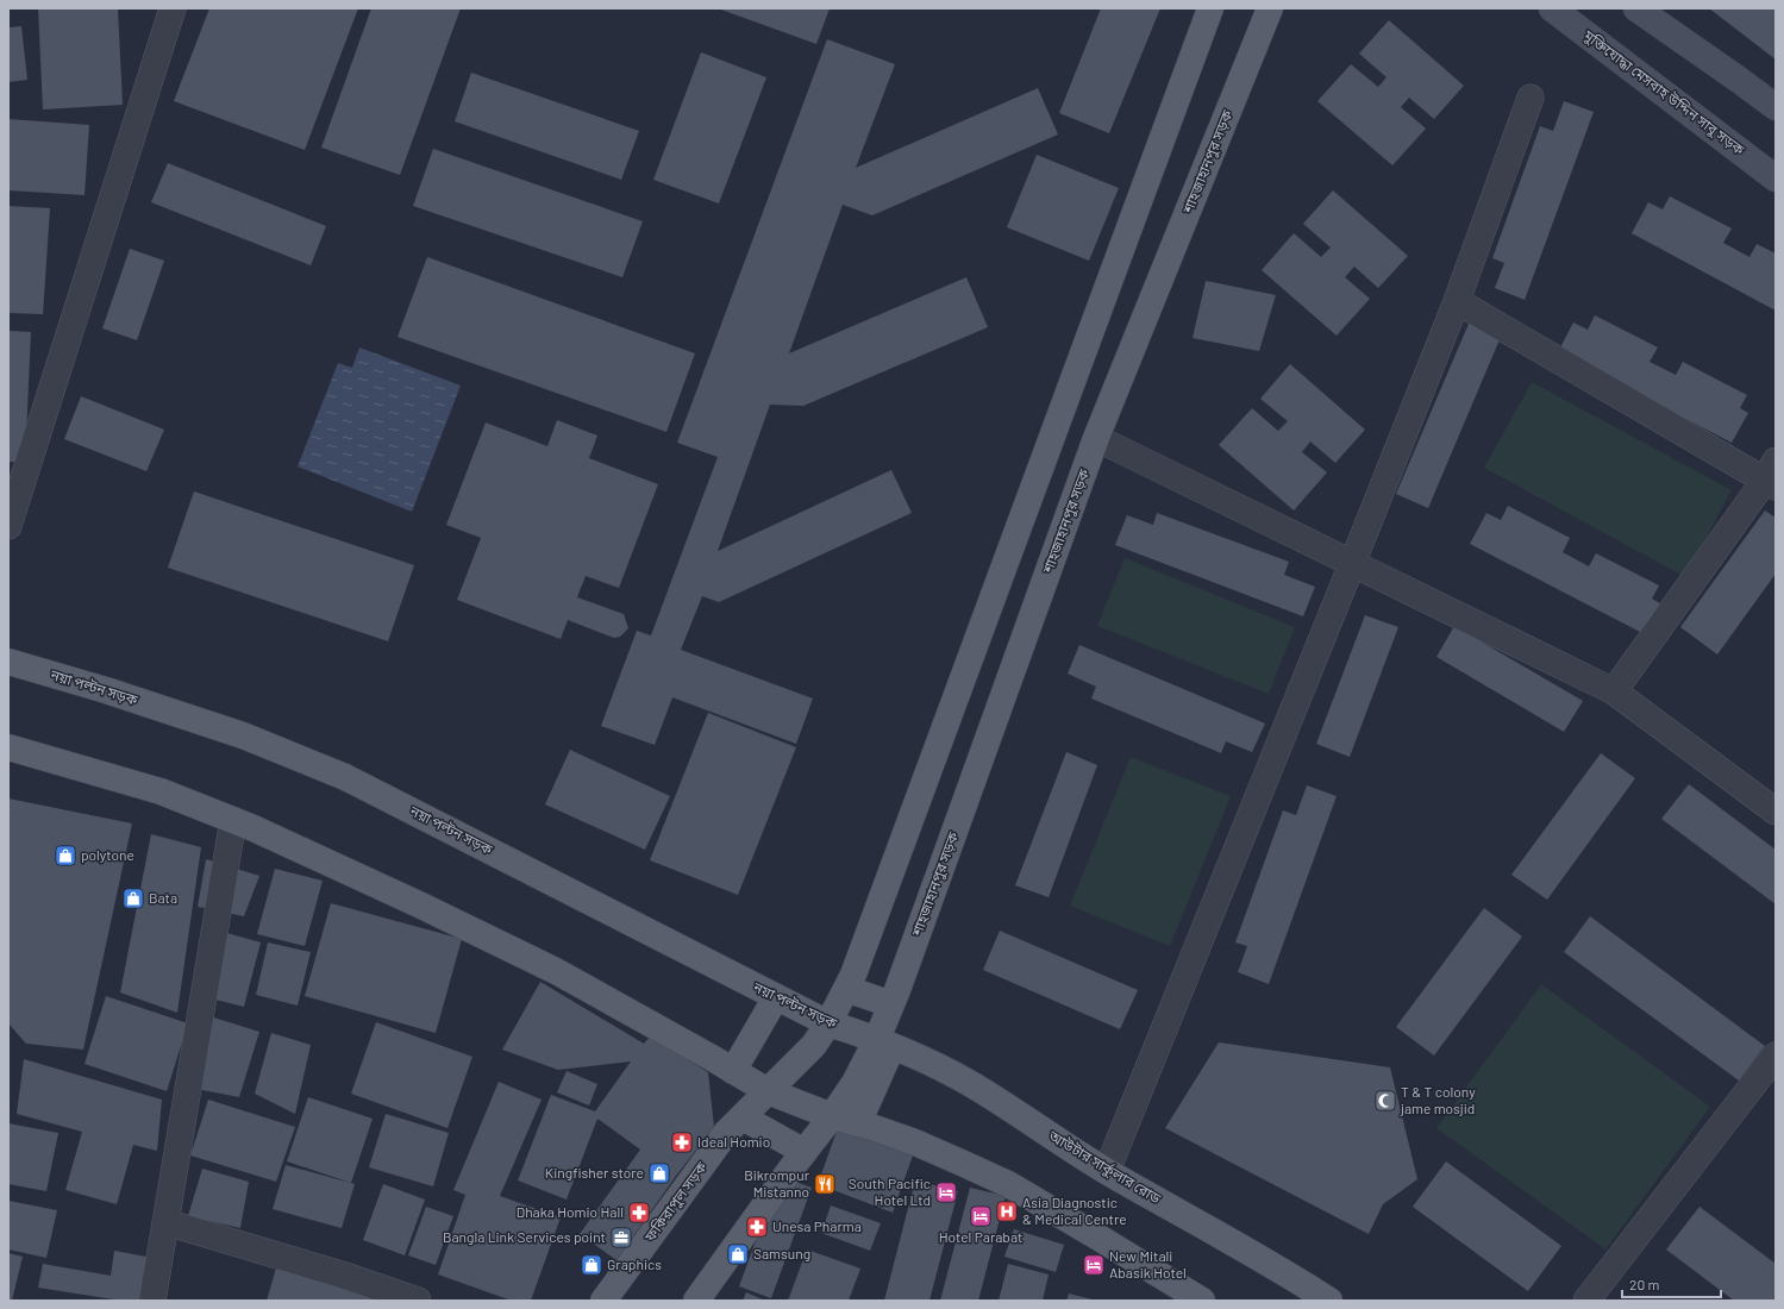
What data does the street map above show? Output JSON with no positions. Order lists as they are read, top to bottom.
{
  "streets": {
    "main road": [
      "মুক্তিযোদ্ধা মেসবাহ উদ্দিন সাবু সড়ক",
      "শাহজাহানপুর সড়ক",
      "নয়া পল্টন সড়ক",
      "আউটার সার্কুলার রোড",
      "ফকিরাপুল সড়ক"
    ]
  },
  "crossings": [
    ["শাহজাহানপুর সড়ক", "নয়া পল্টন সড়ক"],
    ["শাহজাহানপুর সড়ক", "আউটার সার্কুলার রোড"],
    ["নয়া পল্টন সড়ক", "আউটার সার্কুলার রোড"],
    ["নয়া পল্টন সড়ক", "ফকিরাপুল সড়ক"]
  ],
  "places": {
    "shop": [
      "polytone",
      "Bata",
      "Kingfisher store",
      "Samsung",
      "Graphics"
    ],
    "mosque": ["T & T colony jame mosjid"],
    "pharmacy": ["Ideal Homio", "Dhaka Homio Hall", "Unesa Pharma"],
    "restaurant": ["Bikrompur Mistanno"],
    "hotel": ["South Pacific Hotel Ltd", "Hotel Parabat", "New Mitali Abasik Hotel"],
    "hospital": ["Asia Diagnostic & Medical Centre"],
    "office": ["Bangla Link Services point"]
  },
  "scale_bar": "20 m"
}
